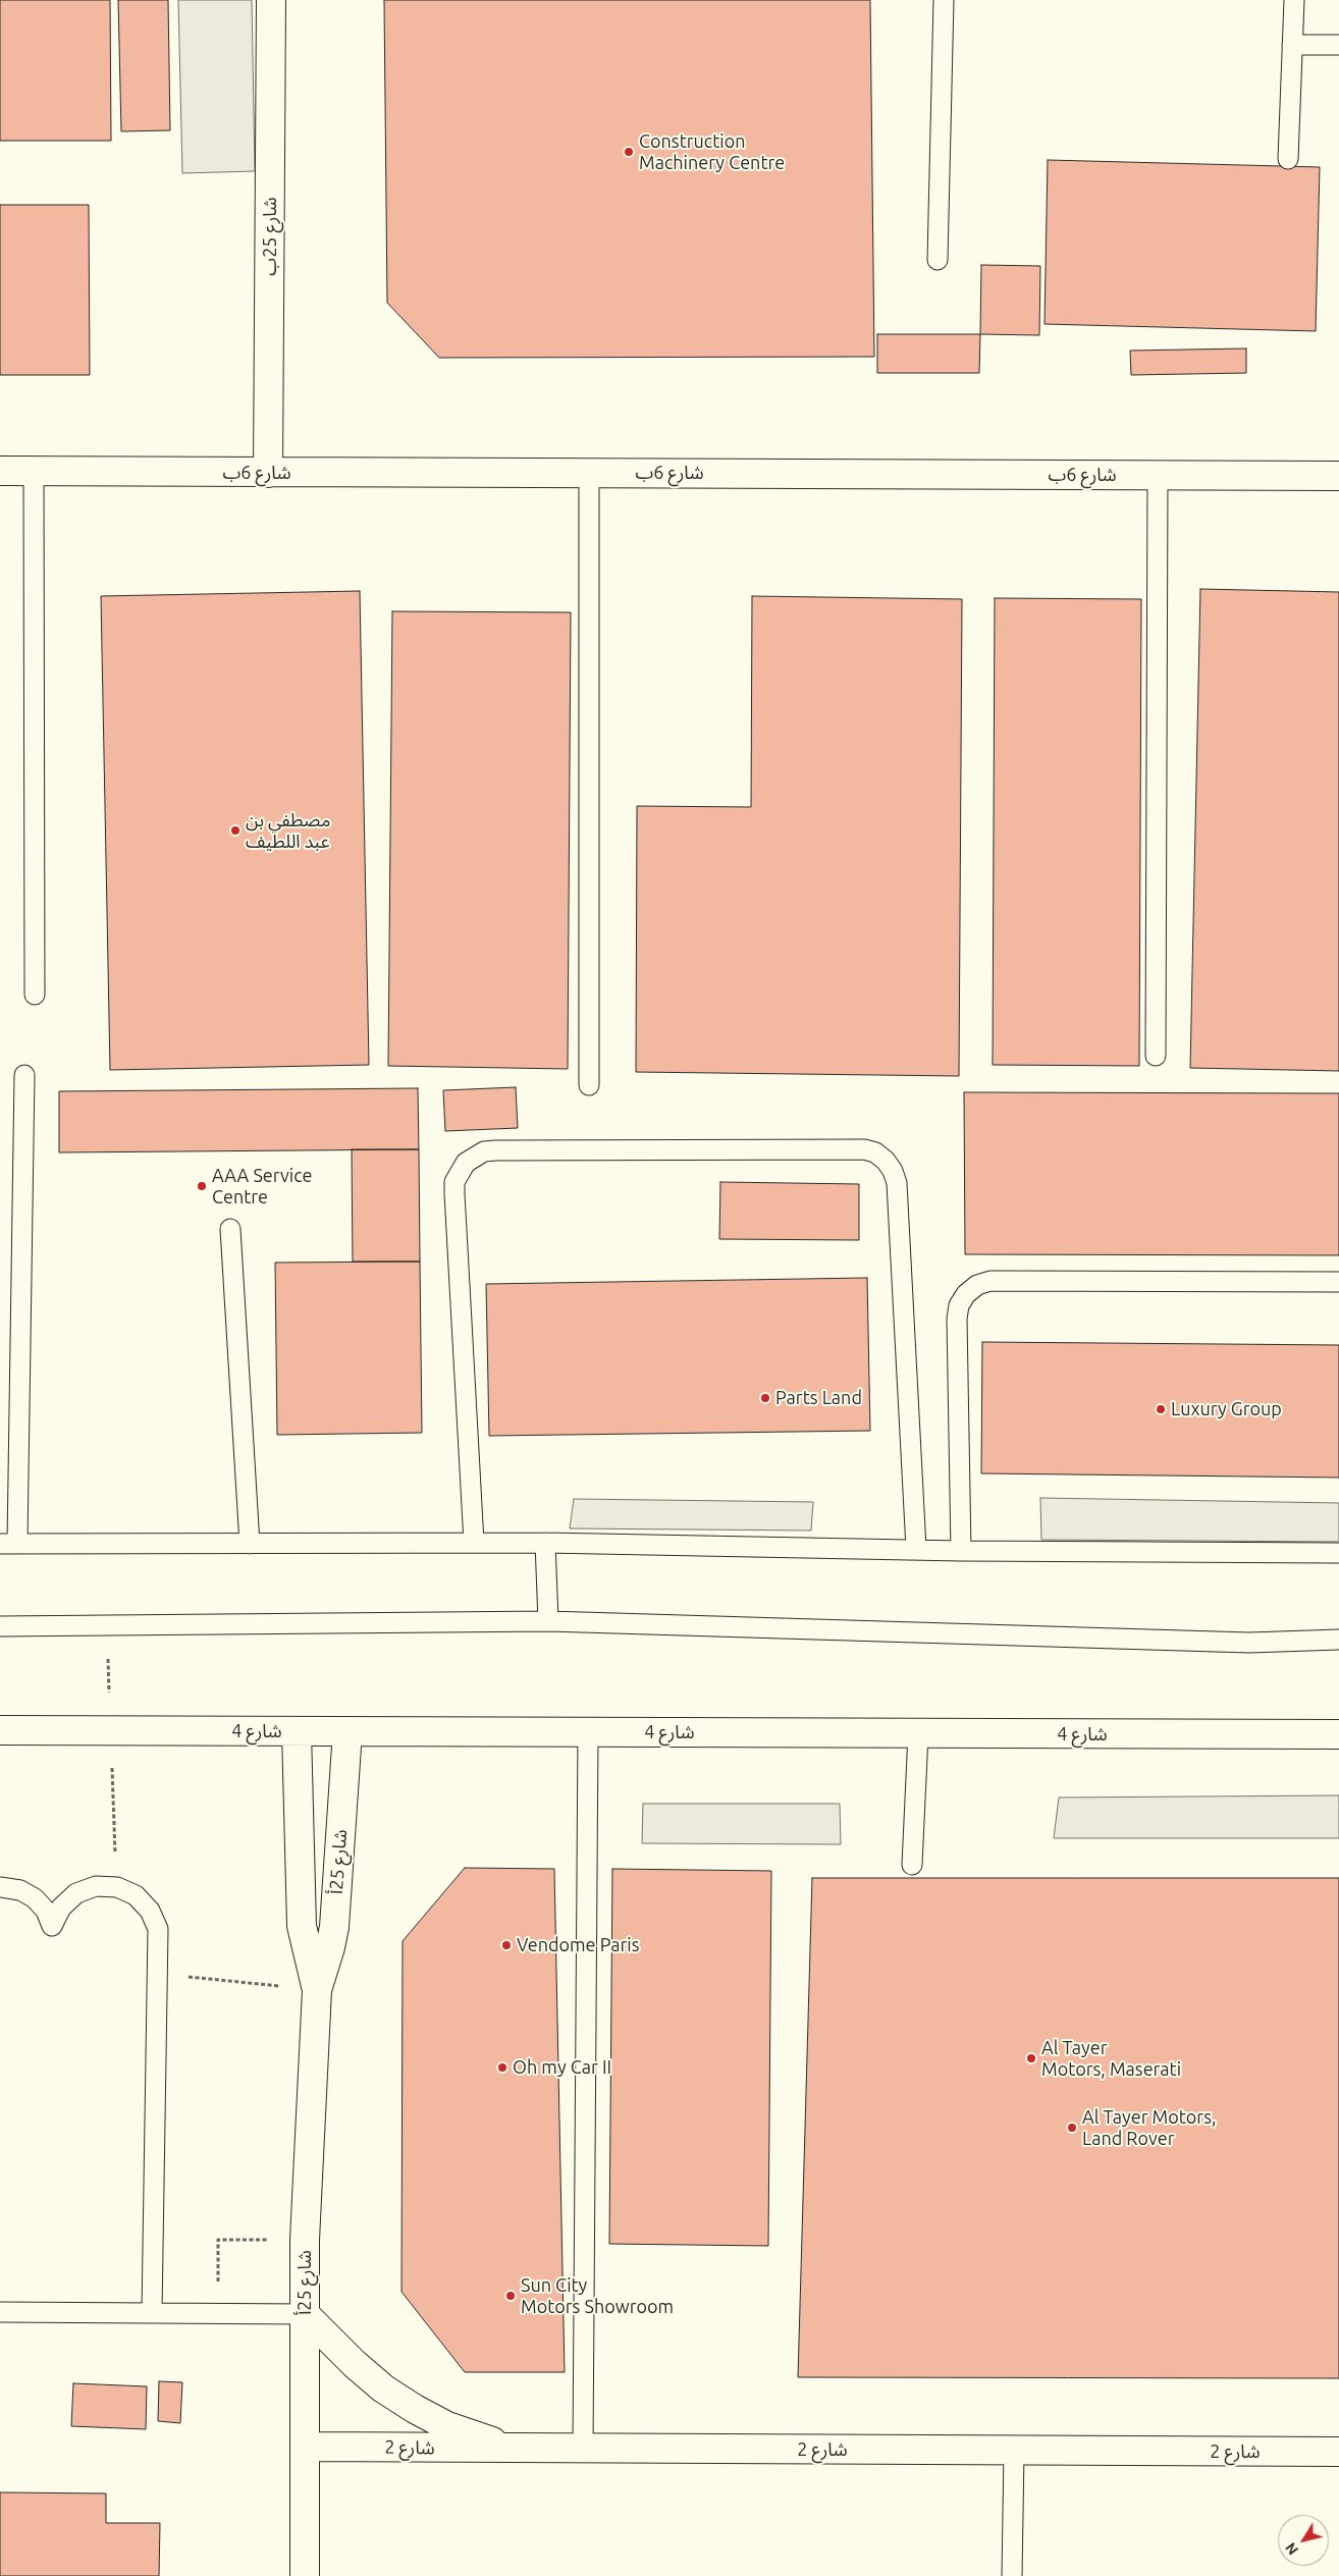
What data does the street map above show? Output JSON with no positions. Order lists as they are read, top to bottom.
{
  "streets": {
    "street": [
      "شارع 25ب",
      "شارع 6ب",
      "شارع 4",
      "شارع 25أ",
      "شارع 2"
    ]
  },
  "crossings": [
    ["شارع 25ب", "شارع 6ب"],
    ["شارع 4", "شارع 25أ"],
    ["شارع 25أ", "شارع 2"]
  ],
  "places": [
    "Construction Machinery Centre",
    "مصطفي بن عبد اللطيف",
    "AAA Service Centre",
    "Parts Land",
    "Luxury Group",
    "Vendome Paris",
    "Al Tayer Motors, Maserati",
    "Oh my Car II",
    "Al Tayer Motors, Land Rover",
    "Sun City Motors Showroom"
  ],
  "north": "bottom left"
}
